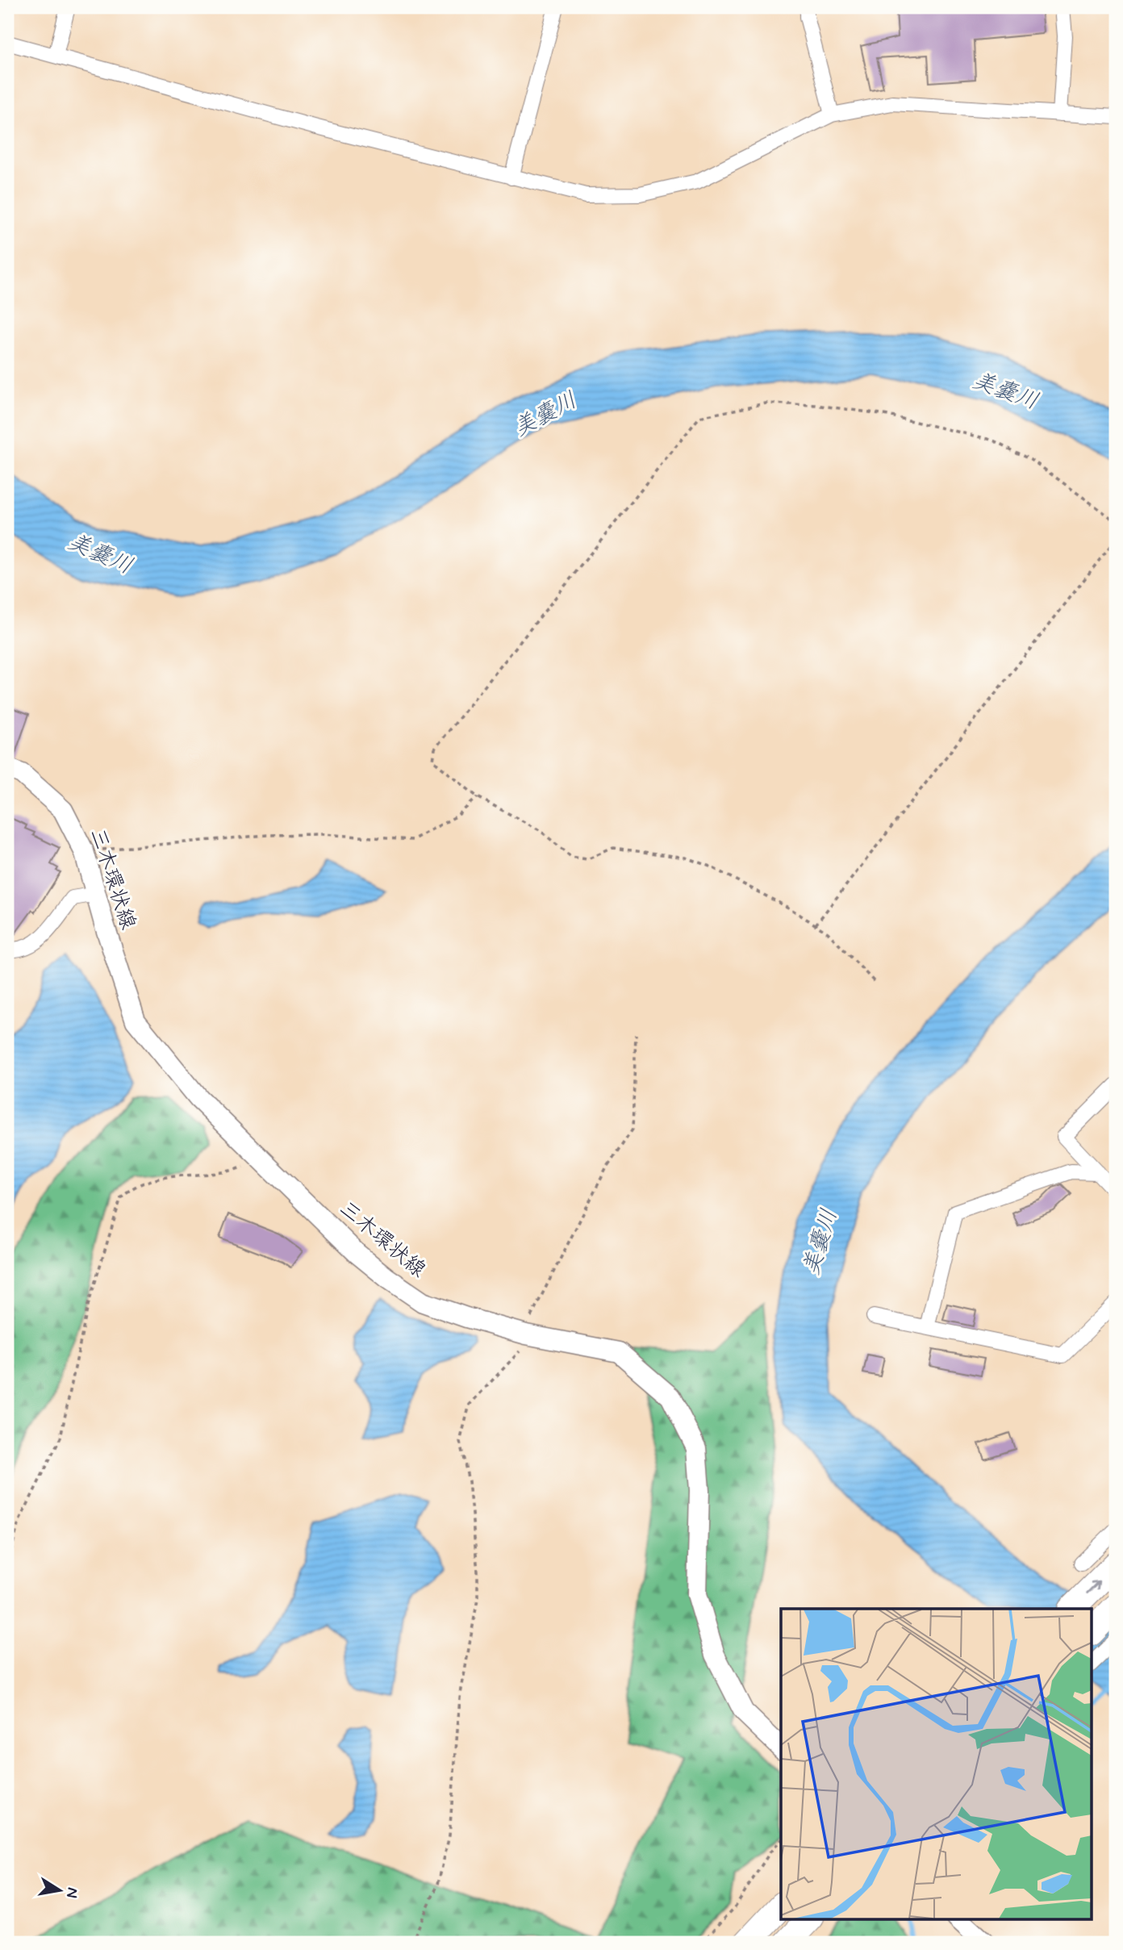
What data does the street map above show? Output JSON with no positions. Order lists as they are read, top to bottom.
{
  "streets": {
    "main road": ["三木環状線"]
  },
  "water": ["美嚢川"],
  "north": "right"
}
